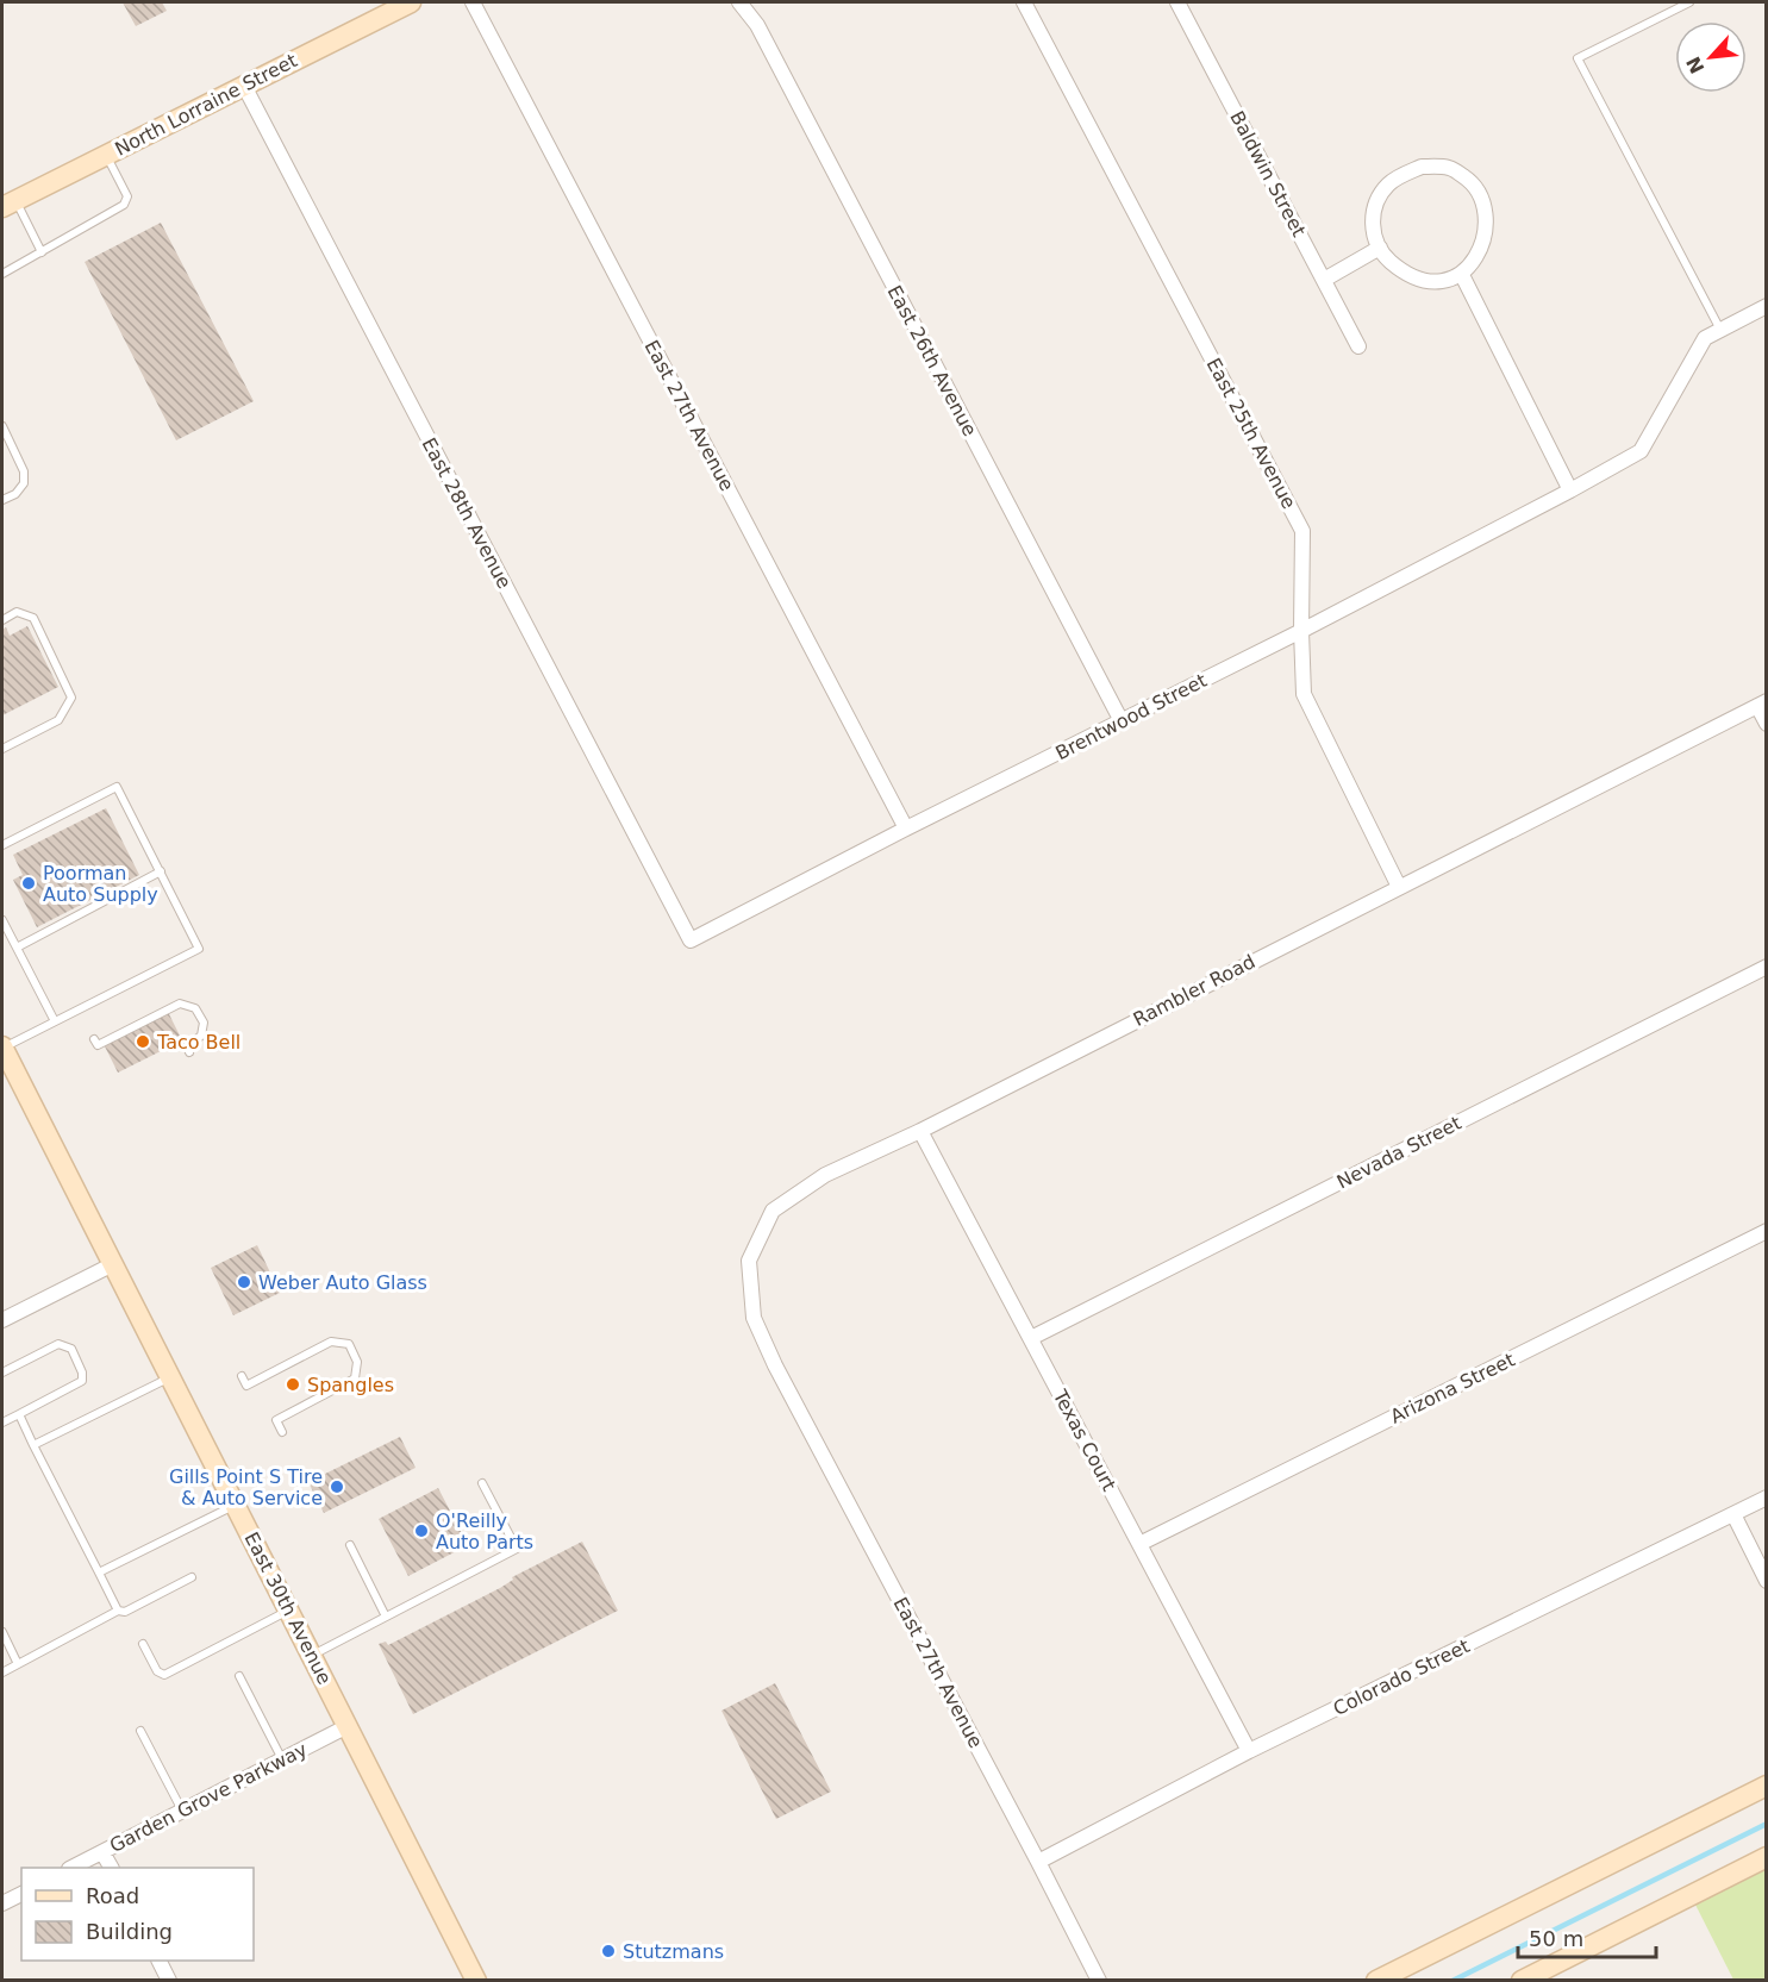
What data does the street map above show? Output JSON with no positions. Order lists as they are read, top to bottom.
{
  "streets": {
    "street": [
      "North Lorraine Street",
      "Baldwin Street",
      "East 26th Avenue",
      "East 27th Avenue",
      "East 25th Avenue",
      "East 28th Avenue",
      "Brentwood Street",
      "Rambler Road",
      "Nevada Street",
      "Arizona Street",
      "Texas Court",
      "East 30th Avenue",
      "Colorado Street",
      "Garden Grove Parkway"
    ]
  },
  "crossings": [
    ["North Lorraine Street", "East 28th Avenue"],
    ["East 26th Avenue", "Brentwood Street"],
    ["East 27th Avenue", "Brentwood Street"],
    ["East 27th Avenue", "Rambler Road"],
    ["East 27th Avenue", "Colorado Street"],
    ["East 25th Avenue", "Brentwood Street"],
    ["East 25th Avenue", "Rambler Road"],
    ["East 28th Avenue", "Brentwood Street"],
    ["Rambler Road", "Texas Court"],
    ["Nevada Street", "Texas Court"],
    ["Arizona Street", "Texas Court"],
    ["Texas Court", "Colorado Street"],
    ["East 30th Avenue", "Garden Grove Parkway"]
  ],
  "places": [
    "Poorman Auto Supply",
    "Taco Bell",
    "Weber Auto Glass",
    "Spangles",
    "Gills Point S Tire & Auto Service",
    "O'Reilly Auto Parts",
    "Stutzmans"
  ],
  "legend": ["Road", "Building"],
  "scale_bar": "50 m",
  "north": "bottom left"
}
